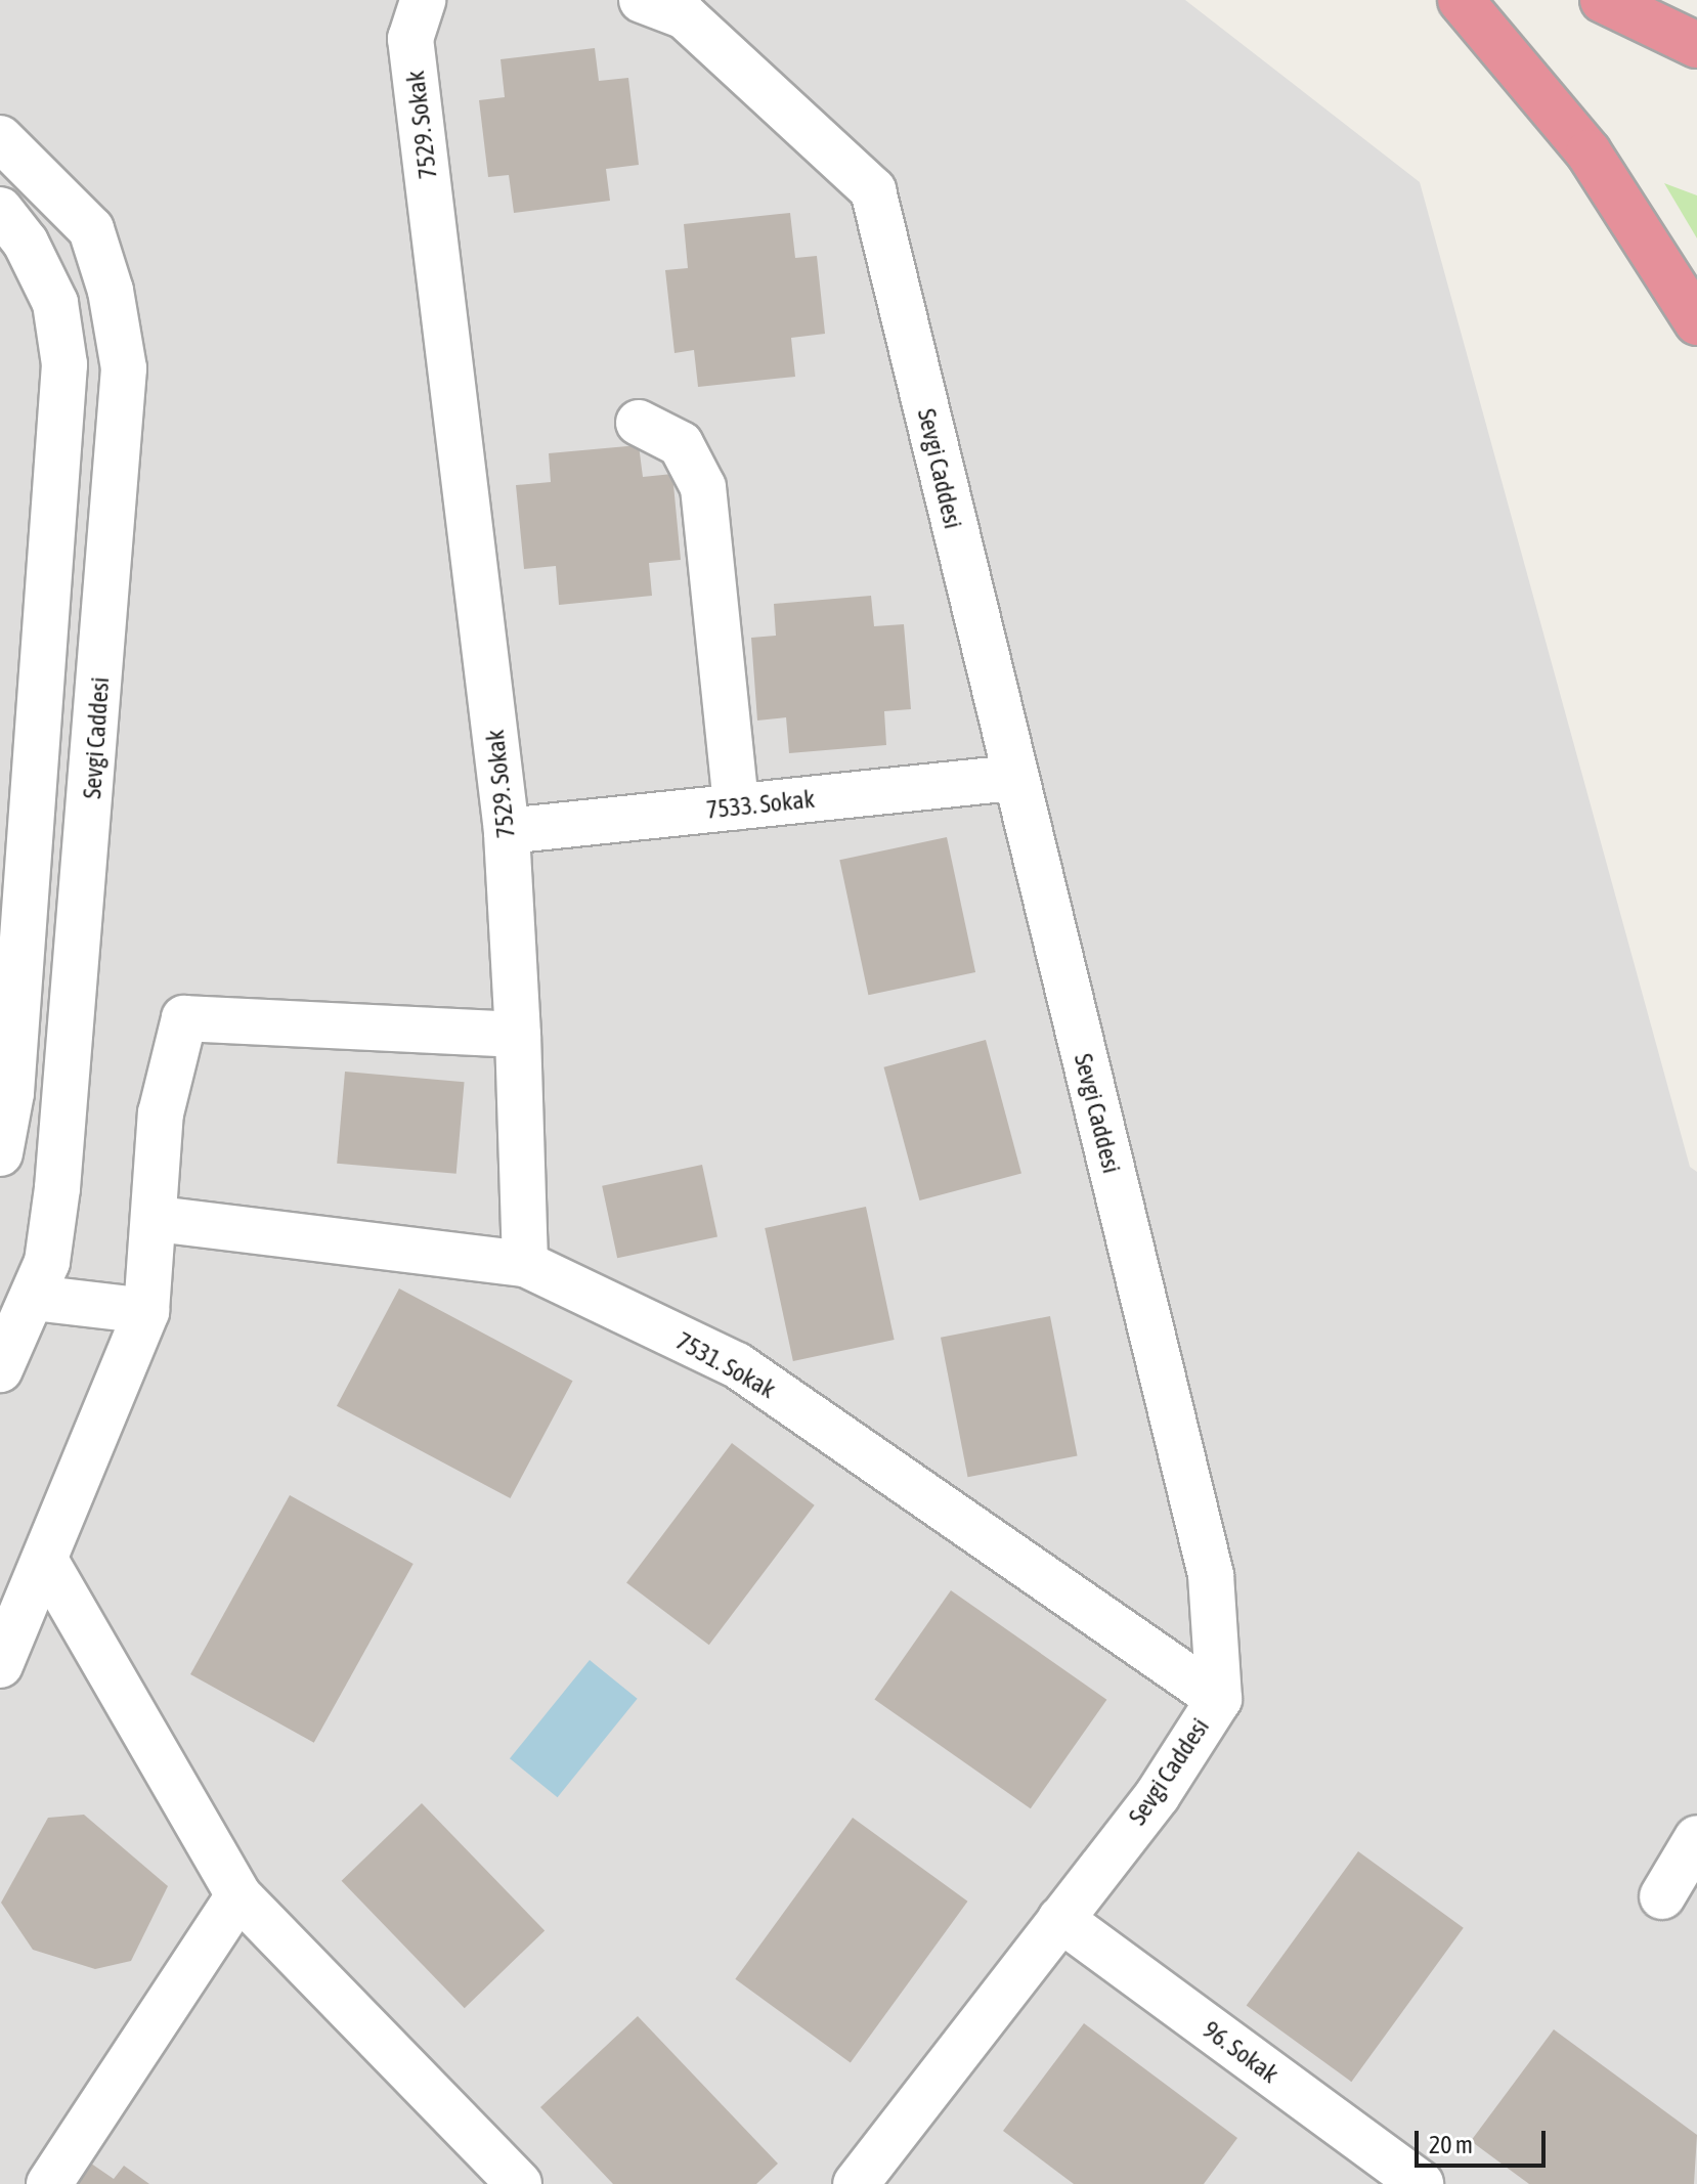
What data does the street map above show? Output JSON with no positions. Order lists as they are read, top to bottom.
{
  "streets": {
    "street": [
      "7529. Sokak",
      "Sevgi Caddesi",
      "7533. Sokak",
      "7531. Sokak",
      "96. Sokak"
    ]
  },
  "crossings": [
    ["7529. Sokak", "7533. Sokak"],
    ["7529. Sokak", "7531. Sokak"],
    ["Sevgi Caddesi", "7533. Sokak"],
    ["Sevgi Caddesi", "7531. Sokak"],
    ["Sevgi Caddesi", "96. Sokak"]
  ],
  "scale_bar": "20 m"
}
